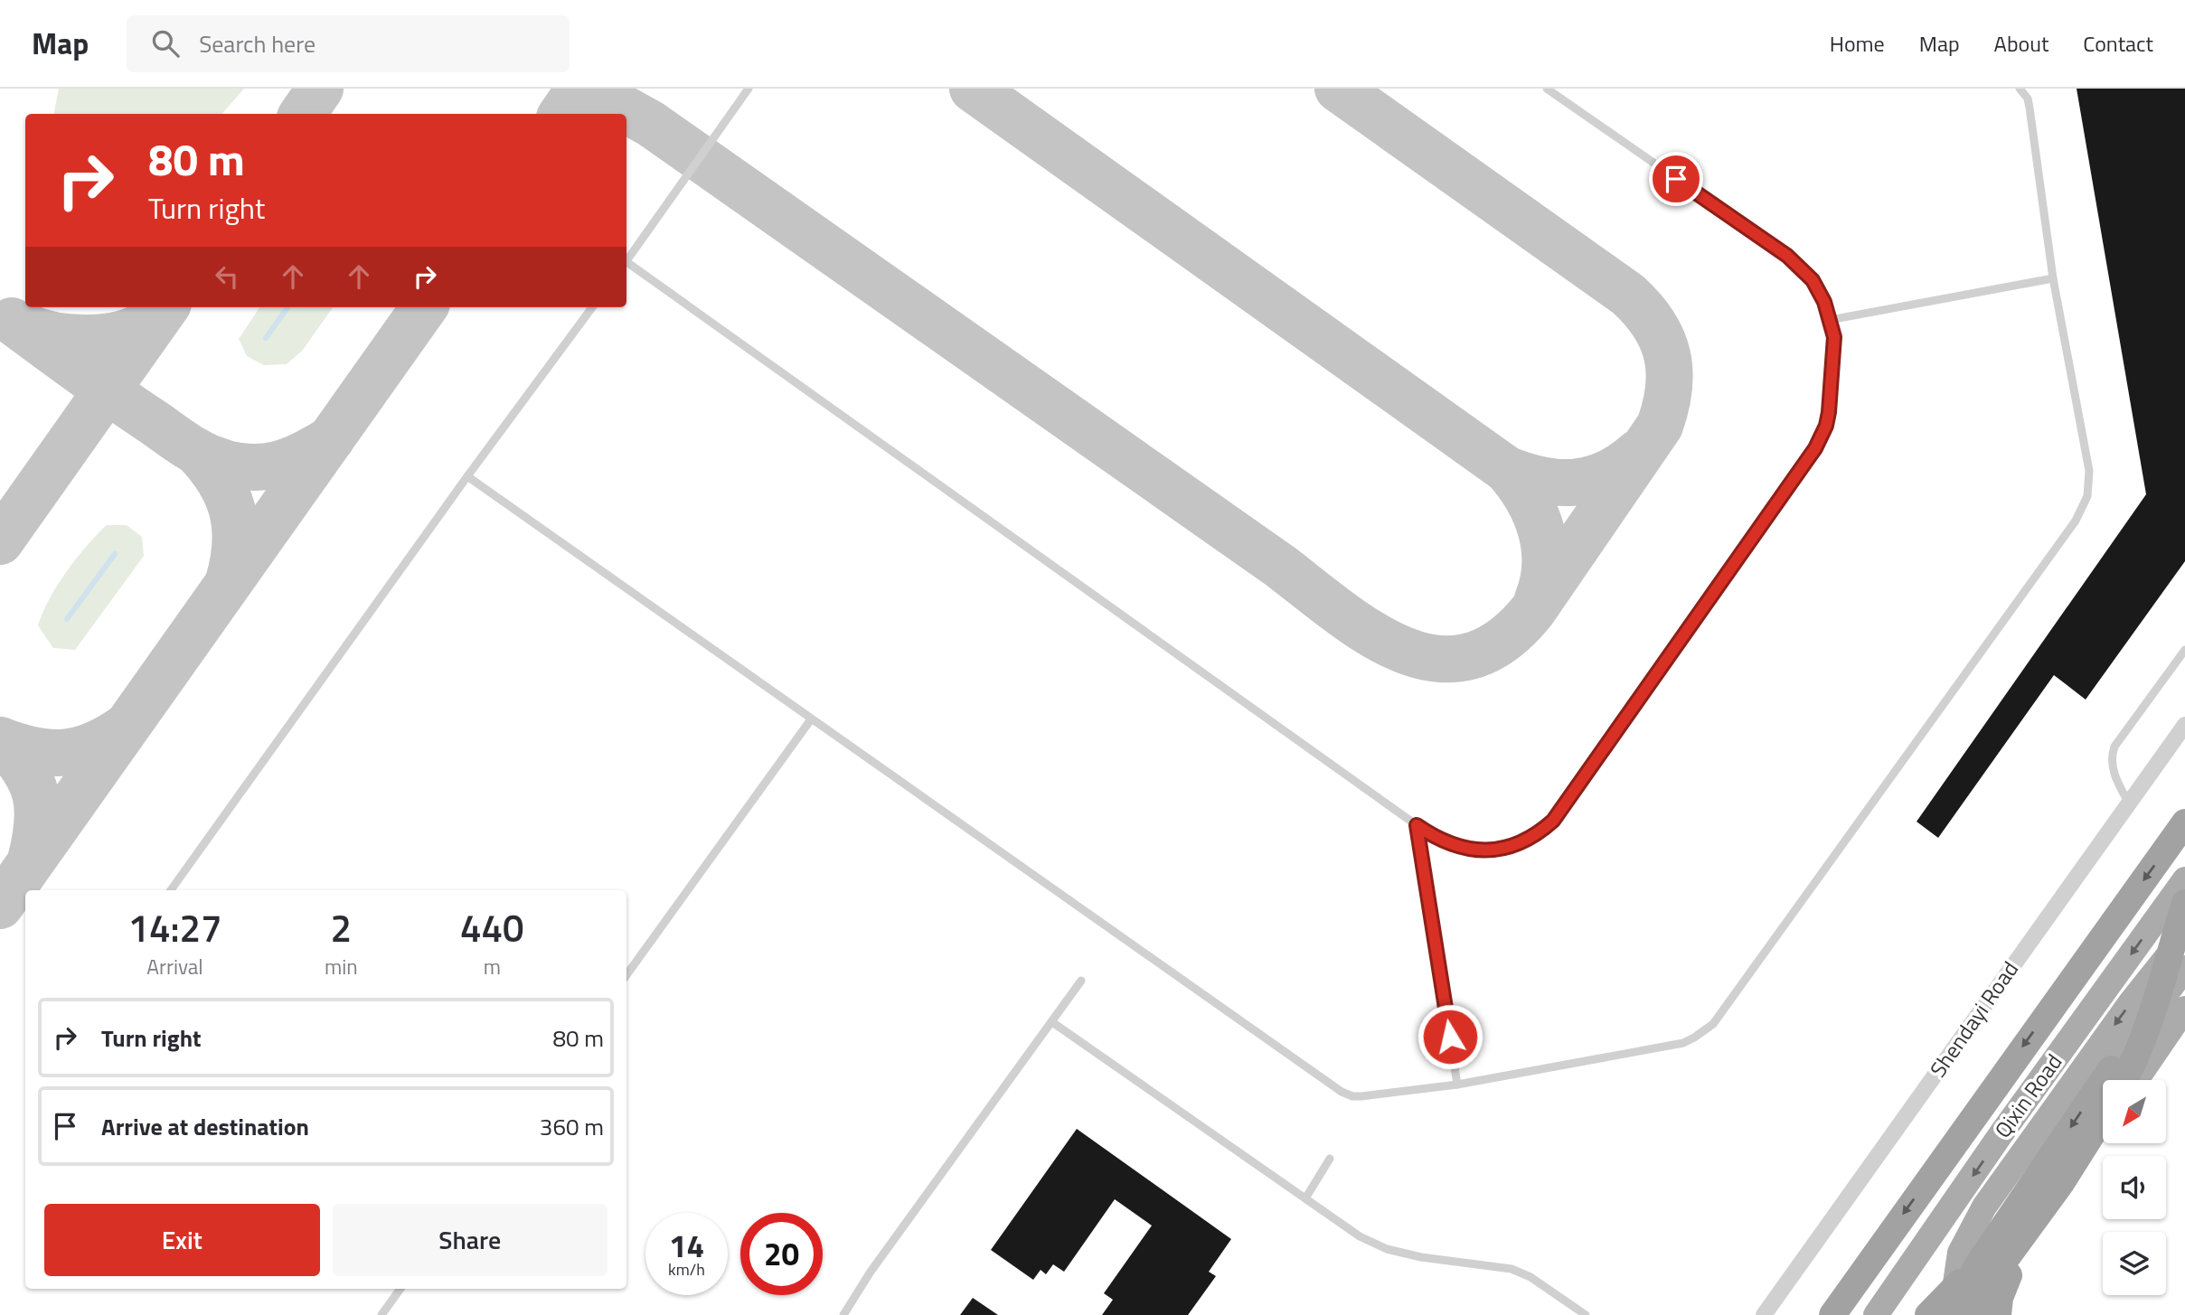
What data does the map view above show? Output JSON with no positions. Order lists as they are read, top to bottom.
{
  "streets": {
    "main road": ["Qixin Road"],
    "street": ["Shendayi Road"]
  },
  "north": "bottom left",
  "page": {
    "header": "Map",
    "search": "Search here",
    "nav": [
      "Home",
      "Map",
      "About",
      "Contact"
    ],
    "turn": ["80 m", "Turn right"],
    "eta": [
      "14:27",
      "Arrival",
      "2",
      "min",
      "440",
      "m"
    ],
    "list": [
      {
        "name": "Turn right",
        "value": "80 m"
      },
      {
        "name": "Arrive at destination",
        "value": "360 m"
      }
    ],
    "buttons": ["Exit", "Share"],
    "speed": "14 km/h",
    "limit": "20"
  }
}
